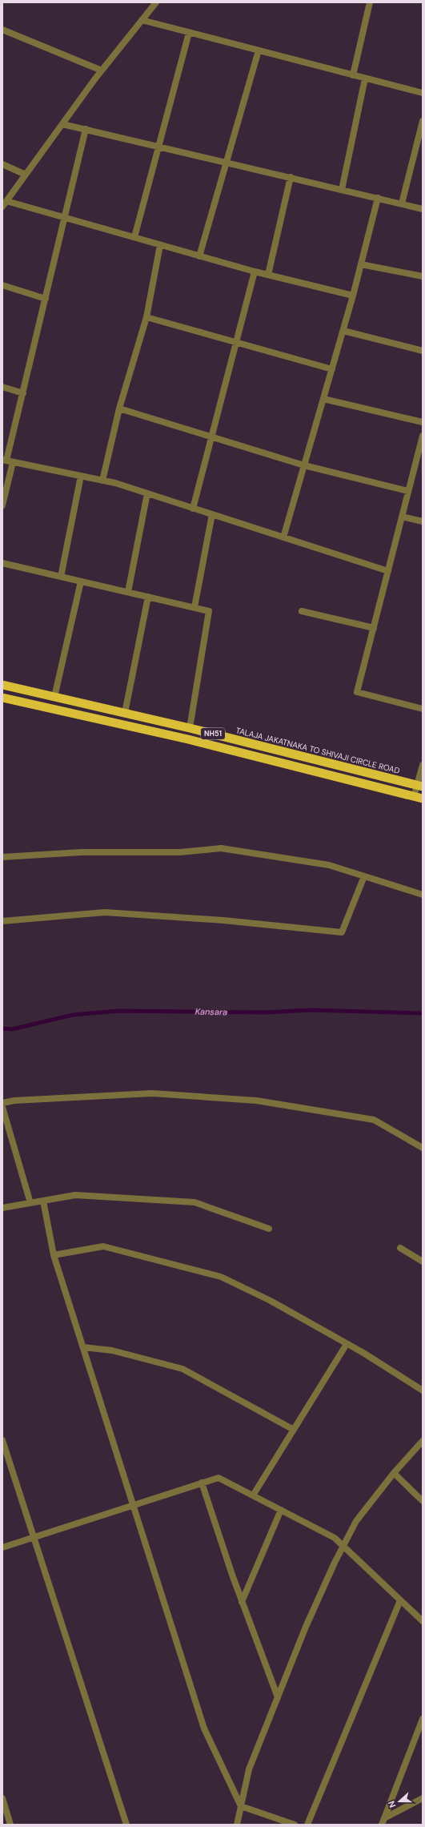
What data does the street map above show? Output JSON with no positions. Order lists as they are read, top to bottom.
{
  "streets": {
    "highway": ["NH51", "TALAJA JAKATNAKA TO SHIVAJI CIRCLE ROAD"]
  },
  "water": ["Kansara"],
  "north": "left"
}
